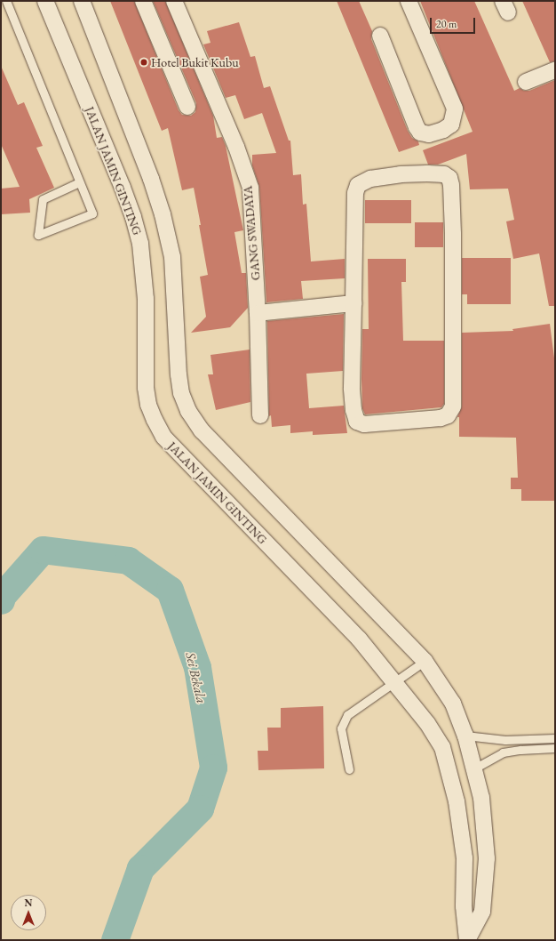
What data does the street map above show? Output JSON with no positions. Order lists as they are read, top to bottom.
{
  "streets": {
    "street": ["JALAN JAMIN GINTING", "GANG SWADAYA"]
  },
  "water": ["Sei Bekala"],
  "places": ["Hotel Bukit Kubu"],
  "scale_bar": "20 m",
  "north": "top"
}
